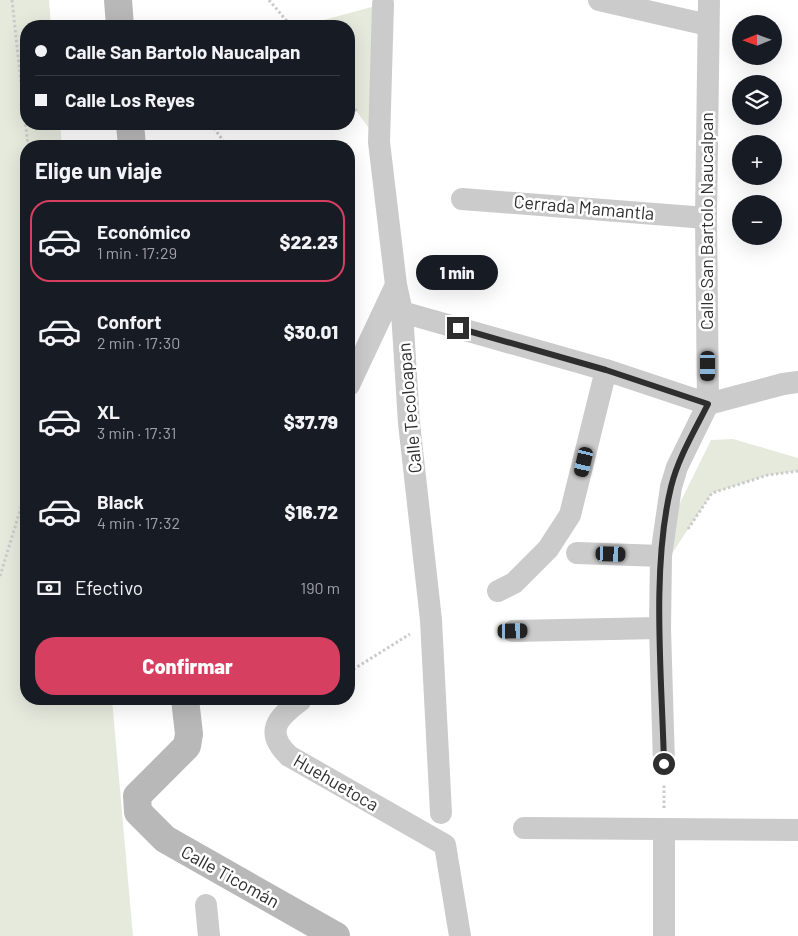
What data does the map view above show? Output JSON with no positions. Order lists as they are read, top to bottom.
{
  "streets": {
    "street": [
      "Cerrada Mamantla",
      "Calle San Bartolo Naucalpan",
      "Calle Tecoloapan",
      "Huehuetoca",
      "Calle Ticomán"
    ]
  },
  "crossings": [
    ["Cerrada Mamantla", "Calle San Bartolo Naucalpan"]
  ],
  "north": "left",
  "page": {
    "map_buttons": ["+", "−"],
    "banner": ["Calle San Bartolo Naucalpan", "Calle Los Reyes"],
    "heading": "Elige un viaje",
    "list": [
      {
        "name": "Económico",
        "note": "1 min · 17:29",
        "value": "$22.23"
      },
      {
        "name": "Confort",
        "note": "2 min · 17:30",
        "value": "$30.01"
      },
      {
        "name": "XL",
        "note": "3 min · 17:31",
        "value": "$37.79"
      },
      {
        "name": "Black",
        "note": "4 min · 17:32",
        "value": "$16.72"
      }
    ],
    "bubble": "1 min",
    "pay": ["Efectivo", "190 m"],
    "buttons": "Confirmar"
  }
}
